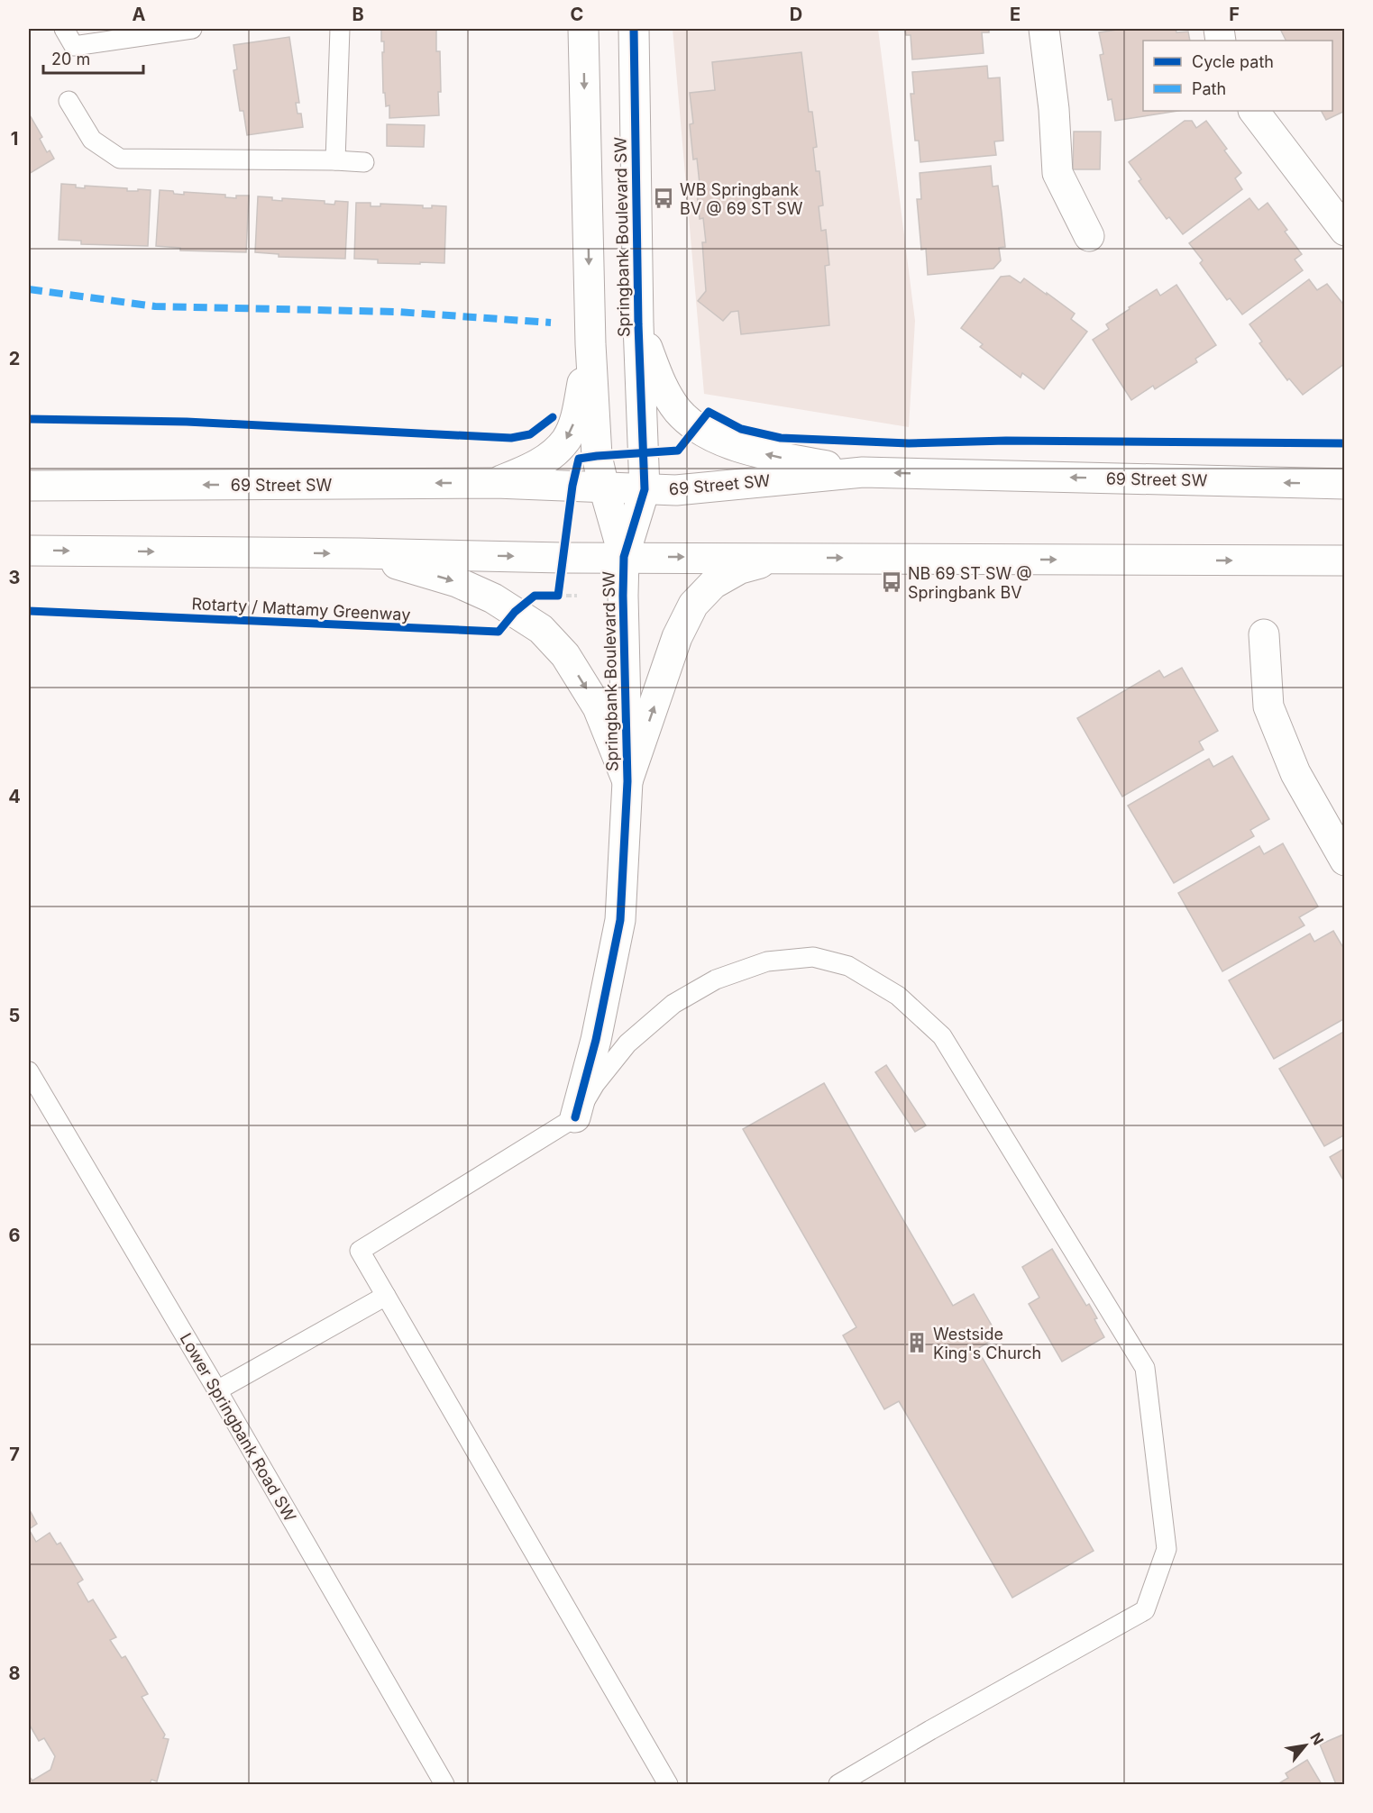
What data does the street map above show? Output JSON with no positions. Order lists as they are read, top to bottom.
{
  "streets": {
    "main road": ["Springbank Boulevard SW", "69 Street SW"],
    "lane": ["Lower Springbank Road SW"],
    "cycle path": ["Rotarty / Mattamy Greenway"]
  },
  "crossings": [
    ["Springbank Boulevard SW", "69 Street SW"]
  ],
  "places": {
    "bus stop": ["WB Springbank BV @ 69 ST SW", "NB 69 ST SW @ Springbank BV"],
    "building": ["Westside King's Church"]
  },
  "legend": ["Cycle path", "Path"],
  "scale_bar": "20 m",
  "north": "top right",
  "grid": {
    "columns": [
      "A",
      "B",
      "C",
      "D",
      "E",
      "F"
    ],
    "rows": [
      "1",
      "2",
      "3",
      "4",
      "5",
      "6",
      "7",
      "8"
    ]
  }
}
